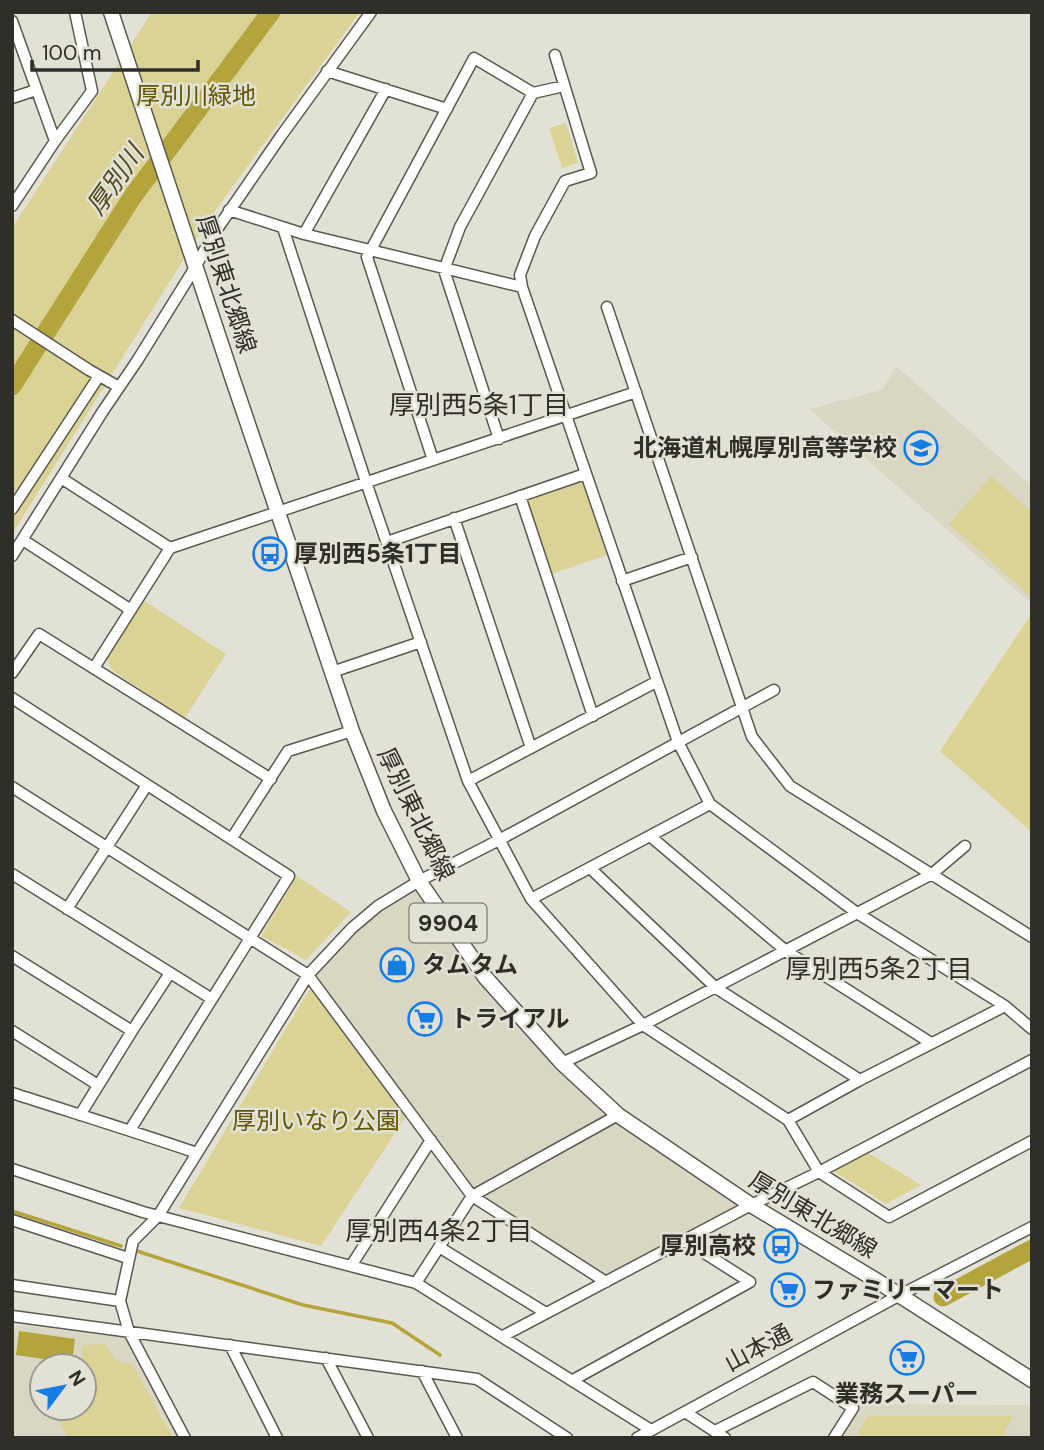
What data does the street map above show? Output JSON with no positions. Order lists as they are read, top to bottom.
{
  "streets": {
    "main road": ["厚別東北郷線", "9904"],
    "street": ["山本通"]
  },
  "crossings": [
    ["厚別東北郷線", "山本通"]
  ],
  "districts": ["厚別西5条1丁目", "厚別西5条2丁目", "厚別西4条2丁目"],
  "water": ["厚別川"],
  "parks": ["厚別川緑地", "厚別いなり公園"],
  "places": {
    "school or university": ["北海道札幌厚別高等学校"],
    "bus stop": ["厚別西5条1丁目", "厚別高校"],
    "shop": ["タムタム"],
    "supermarket": ["トライアル", "ファミリーマート", "業務スーパー"]
  },
  "scale_bar": "100 m",
  "north": "top right"
}
